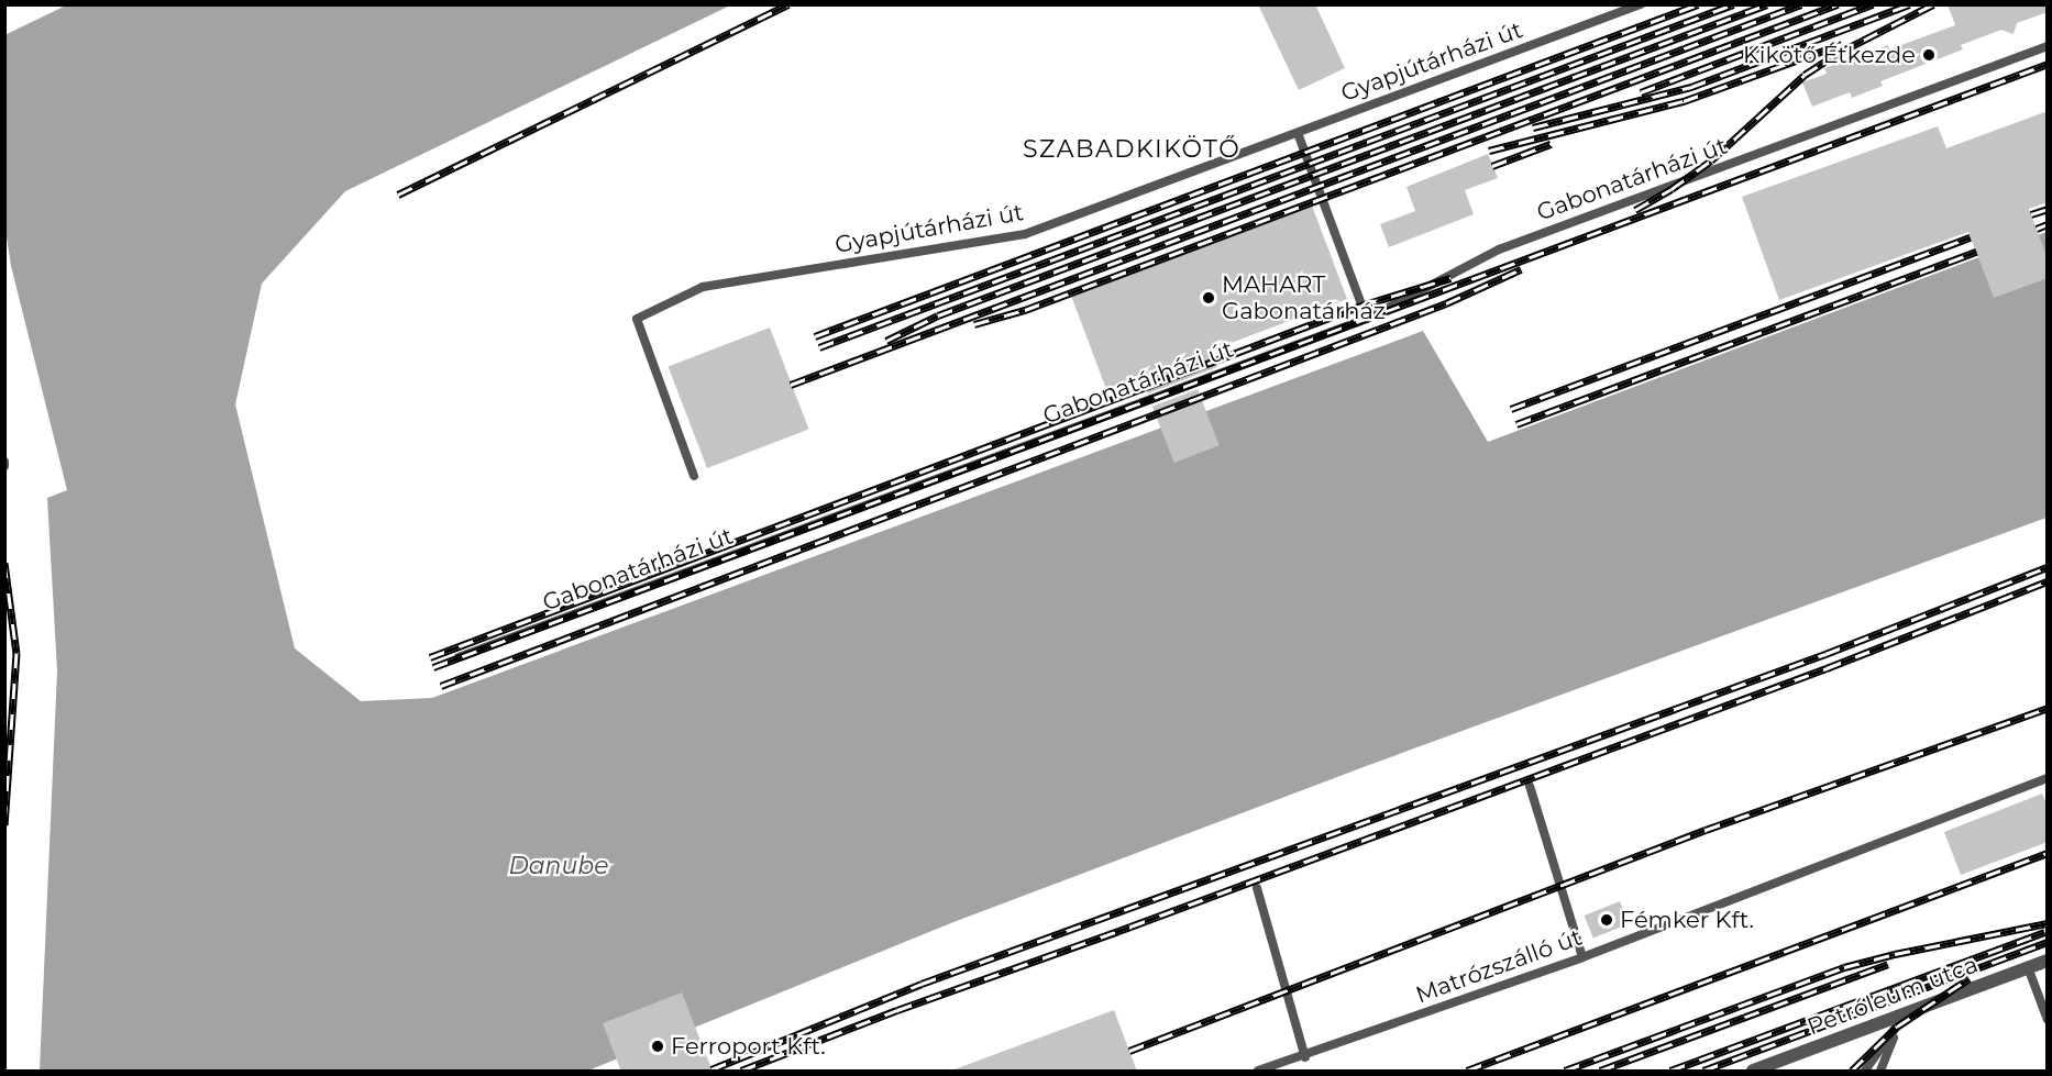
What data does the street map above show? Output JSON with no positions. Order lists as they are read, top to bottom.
{
  "streets": {
    "street": ["Petróleum utca"],
    "lane": ["Gyapjútárházi út", "Gabonatárházi út", "Matrózszálló út"]
  },
  "districts": ["SZABADKIKÖTŐ"],
  "water": ["Danube"],
  "places": [
    "Kikötő Étkezde",
    "MAHART Gabonatárház",
    "Fémker Kft.",
    "Ferroport Kft."
  ]
}
